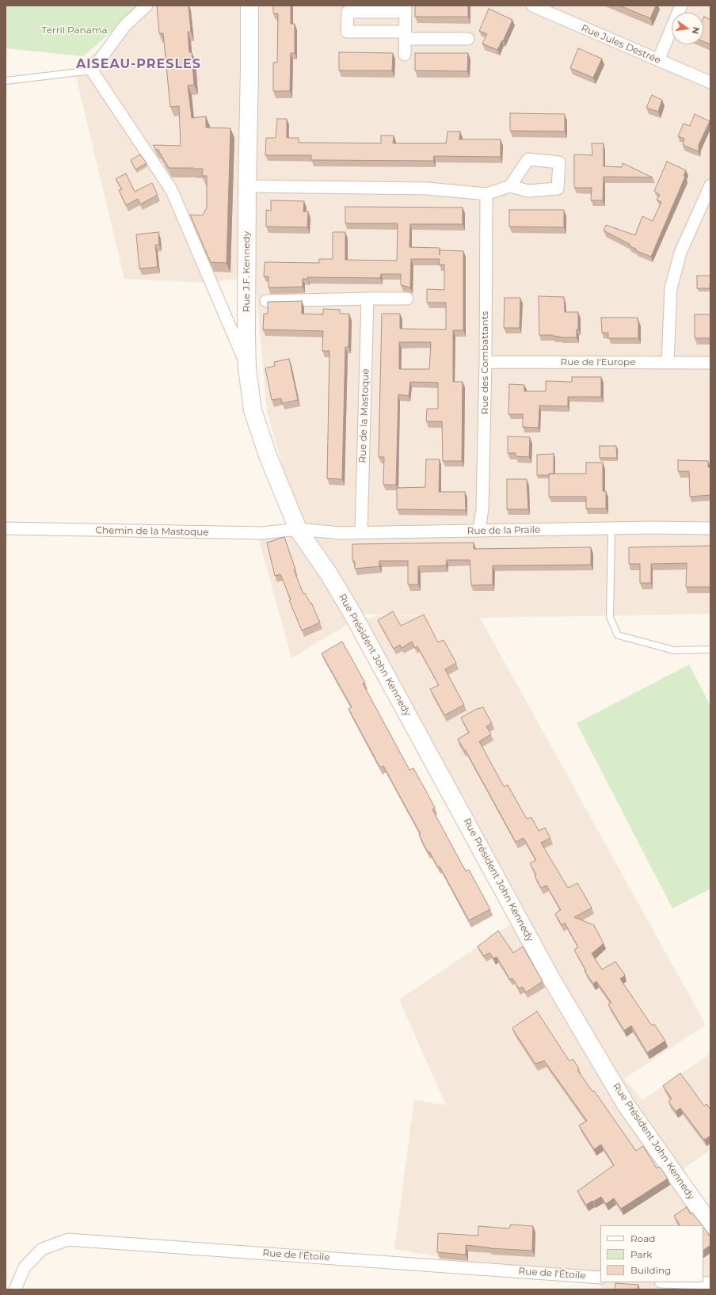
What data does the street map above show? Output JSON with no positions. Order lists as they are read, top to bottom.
{
  "streets": {
    "street": [
      "Rue Jules Destrée",
      "Rue J.F. Kennedy",
      "Rue de l'Europe",
      "Rue des Combattants",
      "Rue de la Mastoque",
      "Rue de la Praile",
      "Chemin de la Mastoque",
      "Rue Président John Kennedy",
      "Rue de l'Étoile"
    ]
  },
  "crossings": [
    ["Rue J.F. Kennedy", "Rue de la Praile"],
    ["Rue J.F. Kennedy", "Chemin de la Mastoque"],
    ["Rue J.F. Kennedy", "Rue Président John Kennedy"],
    ["Rue de l'Europe", "Rue des Combattants"],
    ["Rue des Combattants", "Rue de la Praile"],
    ["Rue de la Mastoque", "Rue de la Praile"],
    ["Rue de la Praile", "Chemin de la Mastoque"],
    ["Rue de la Praile", "Rue Président John Kennedy"],
    ["Chemin de la Mastoque", "Rue Président John Kennedy"]
  ],
  "districts": ["AISEAU-PRESLES"],
  "parks": ["Terril Panama"],
  "legend": ["Road", "Park", "Building"],
  "north": "right"
}
